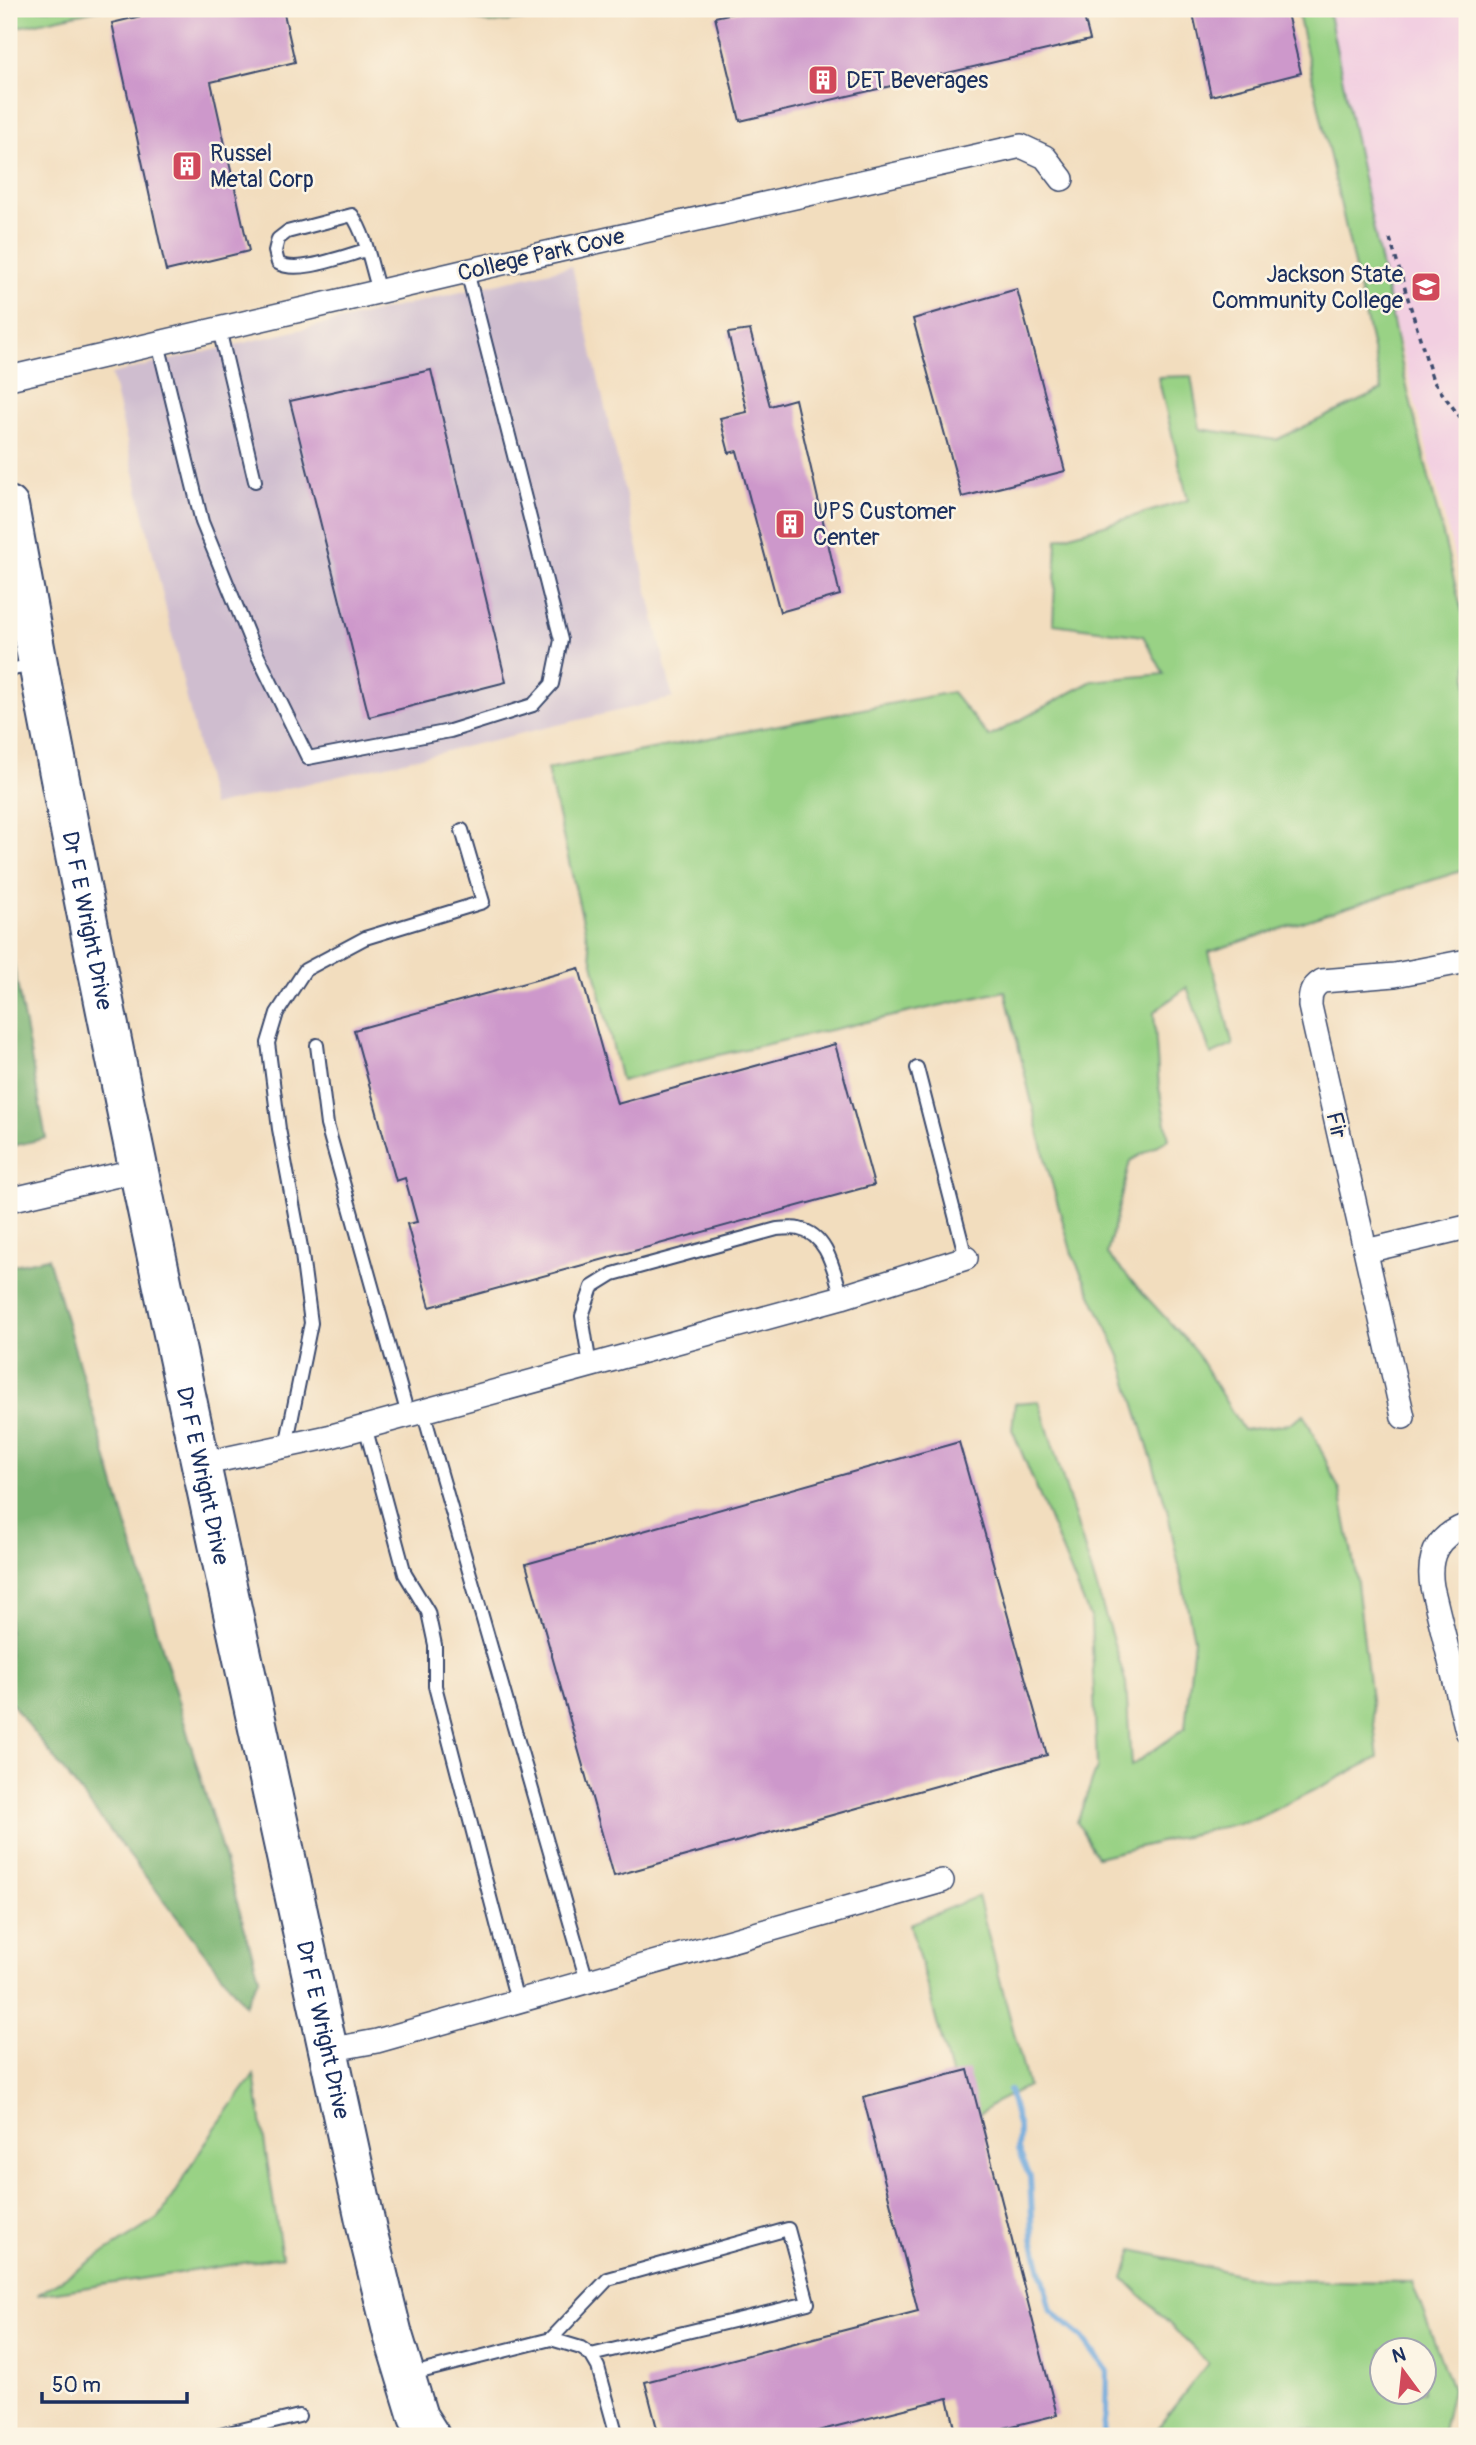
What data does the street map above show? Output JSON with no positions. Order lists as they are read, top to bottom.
{
  "streets": {
    "highway": ["Dr F E Wright Drive"],
    "street": ["College Park Cove", "Fir"]
  },
  "places": {
    "building": ["DET Beverages", "Russel Metal Corp", "UPS Customer Center"],
    "school or university": ["Jackson State Community College"]
  },
  "scale_bar": "50 m",
  "north": "top"
}
